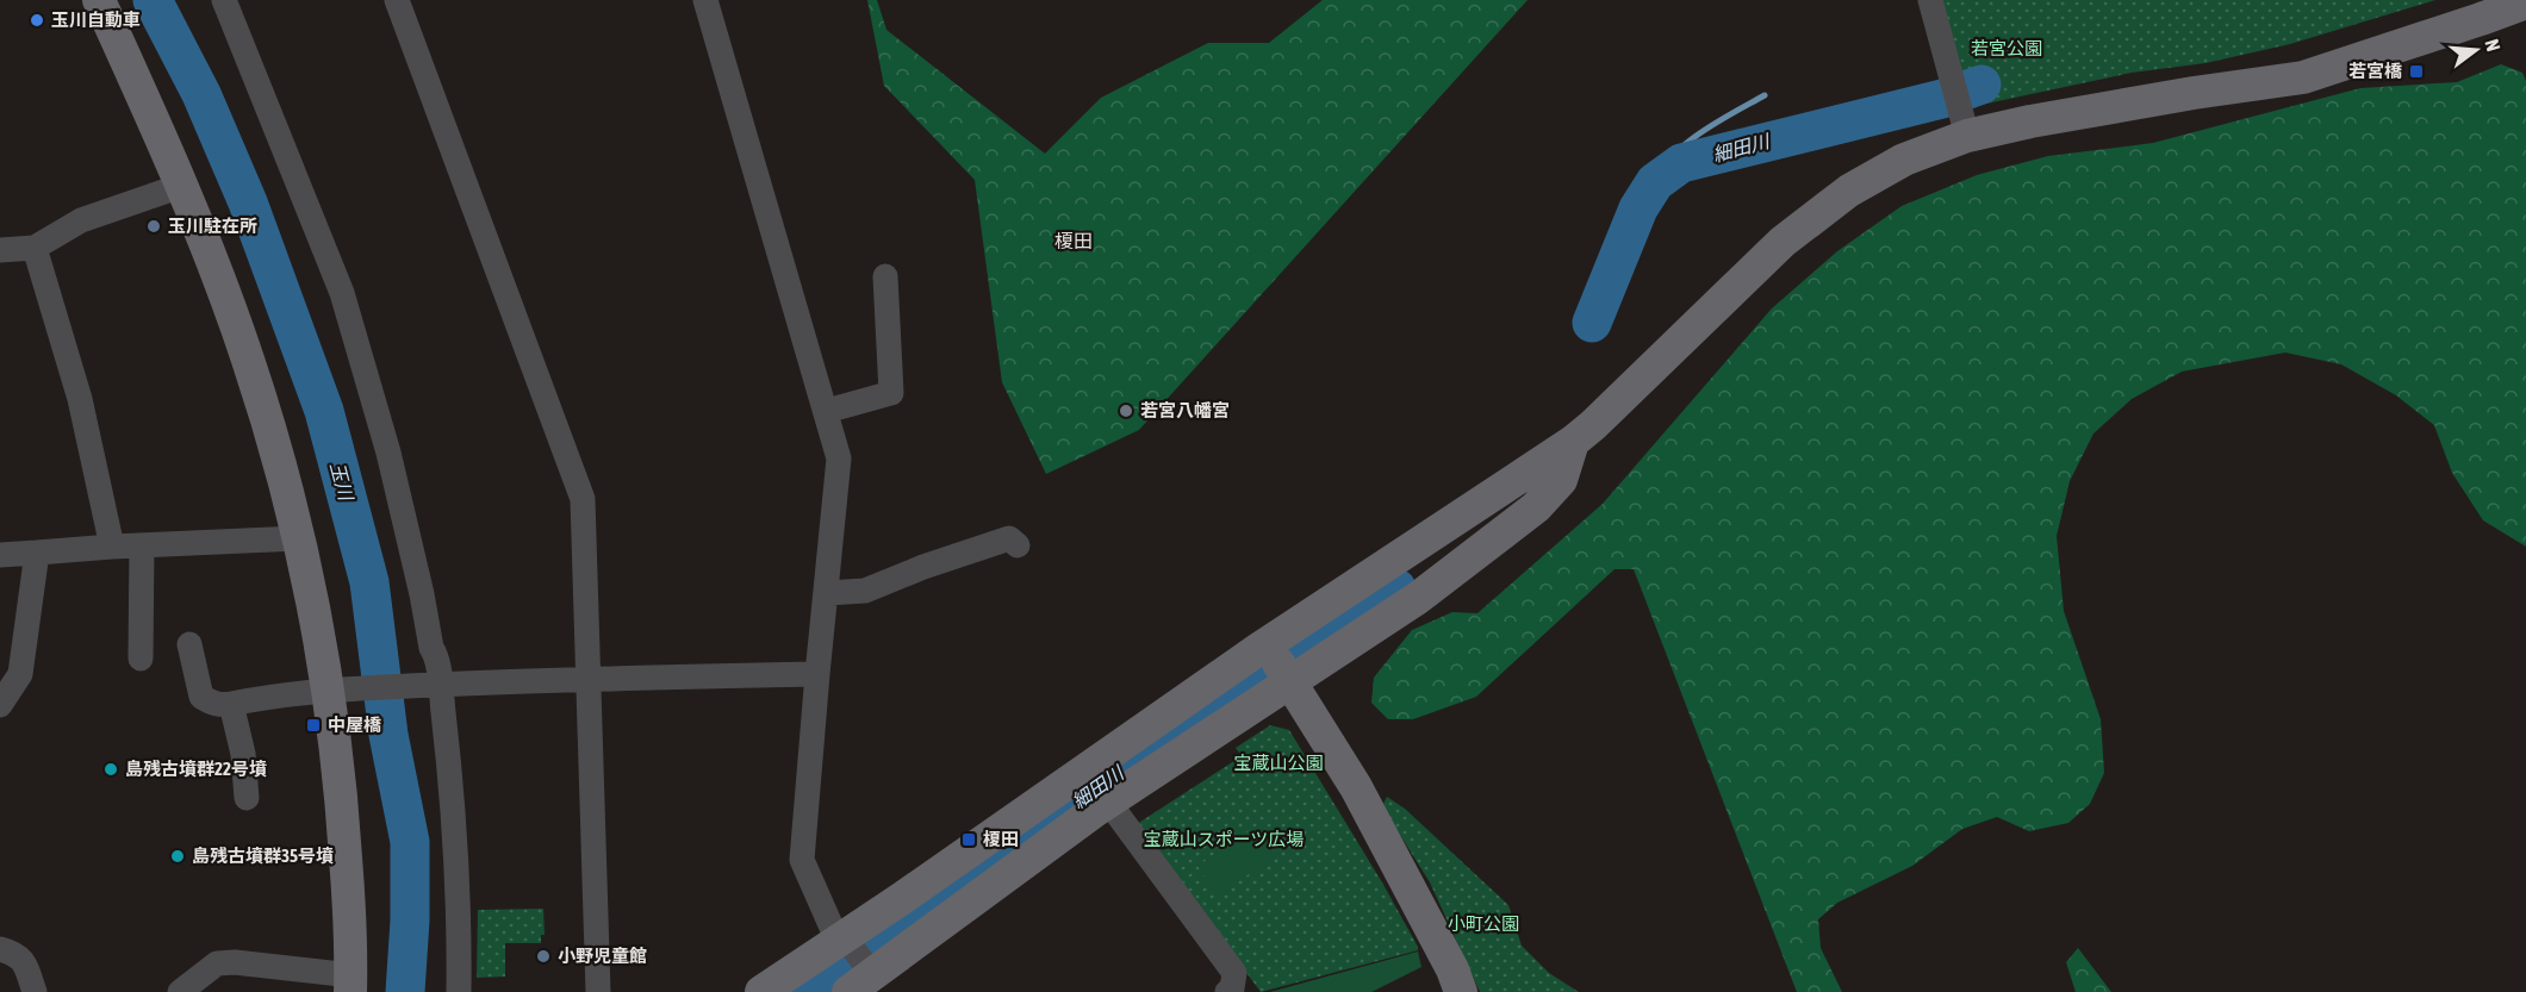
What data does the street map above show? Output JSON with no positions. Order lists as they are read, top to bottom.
{
  "districts": ["榎田"],
  "water": ["細田川", "玉川"],
  "parks": [
    "若宮公園",
    "宝蔵山公園",
    "宝蔵山スポーツ広場",
    "小町公園"
  ],
  "places": {
    "other": [
      "玉川自動車",
      "玉川駐在所",
      "若宮八幡宮",
      "島残古墳群22号墳",
      "島残古墳群35号墳",
      "小野児童館"
    ],
    "transit": ["若宮橋", "中屋橋", "榎田"]
  },
  "north": "right"
}
